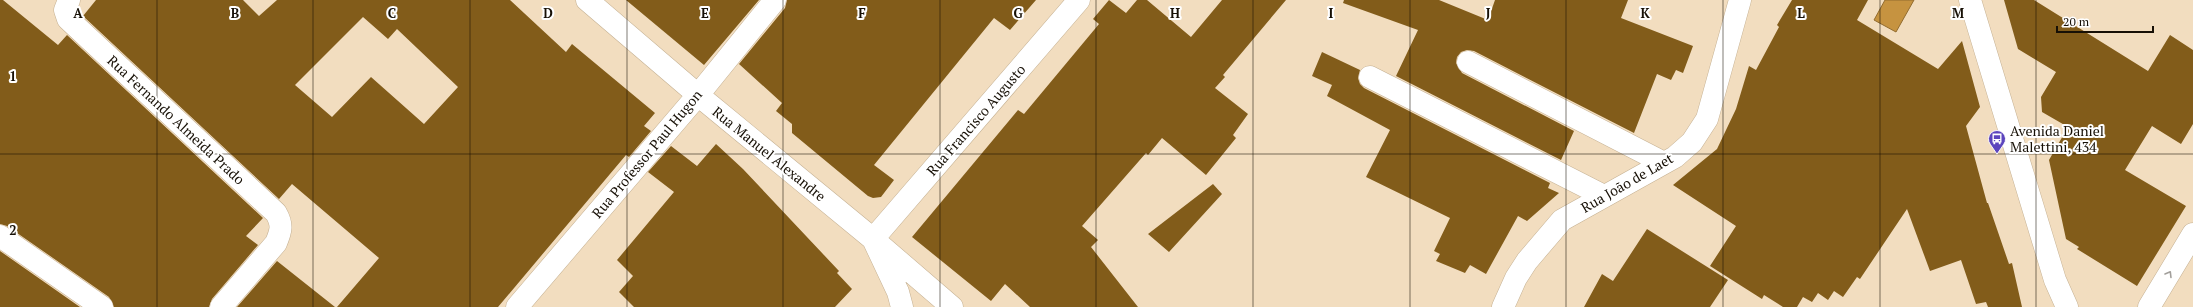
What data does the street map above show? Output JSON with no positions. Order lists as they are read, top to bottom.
{
  "streets": {
    "street": [
      "Rua Fernando Almeida Prado",
      "Rua Francisco Augusto",
      "Rua Professor Paul Hugon",
      "Rua Manuel Alexandre",
      "Rua João de Laet"
    ]
  },
  "crossings": [
    ["Rua Francisco Augusto", "Rua Manuel Alexandre"],
    ["Rua Professor Paul Hugon", "Rua Manuel Alexandre"]
  ],
  "places": {
    "bus stop": ["Avenida Daniel Malettini, 434"]
  },
  "scale_bar": "20 m",
  "grid": {
    "columns": [
      "A",
      "B",
      "C",
      "D",
      "E",
      "F",
      "G",
      "H",
      "I",
      "J",
      "K",
      "L",
      "M"
    ],
    "rows": ["1", "2"]
  }
}
